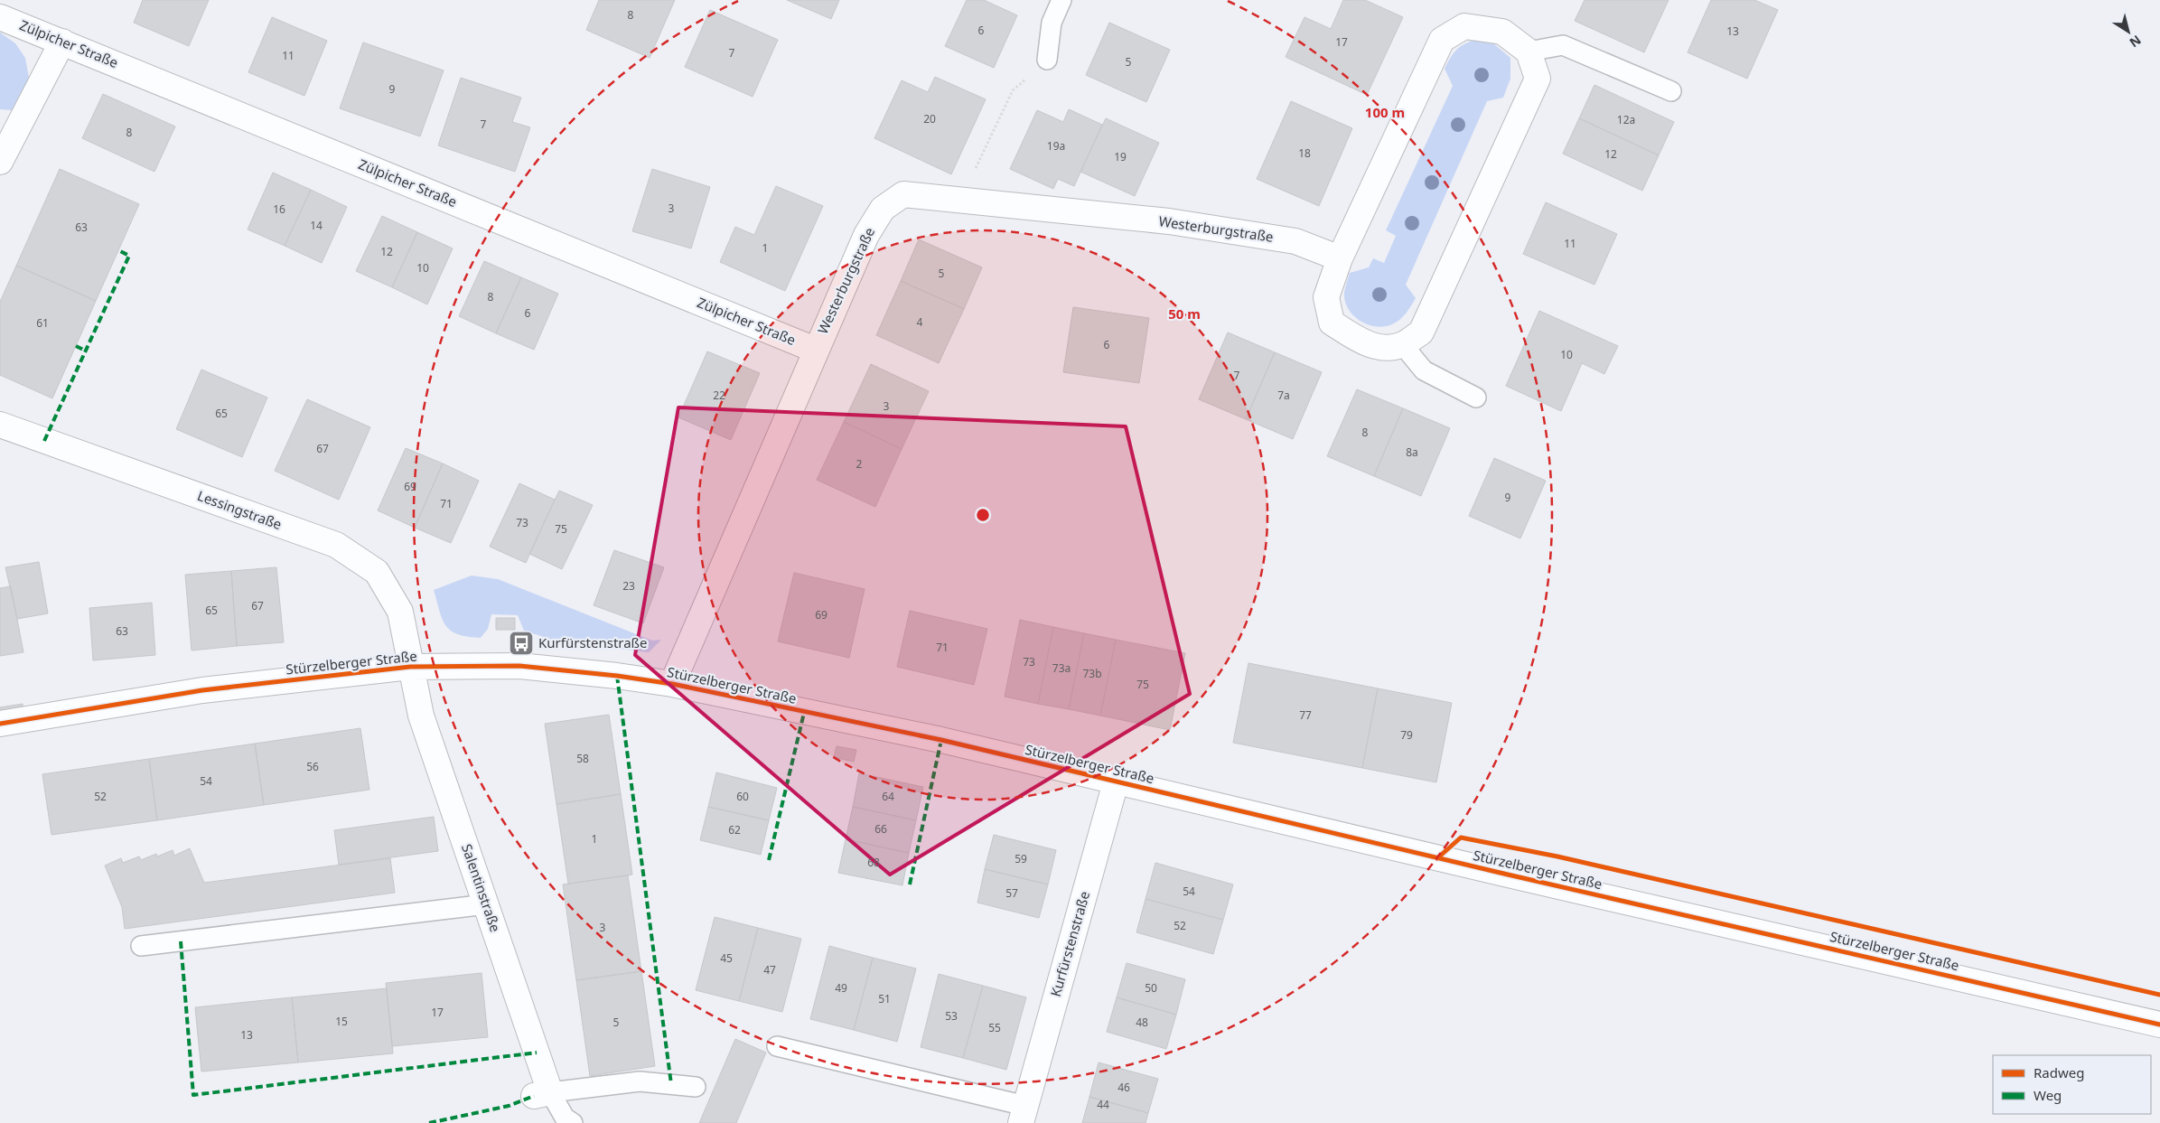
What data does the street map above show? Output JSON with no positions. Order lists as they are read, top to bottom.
{
  "streets": {
    "street": [
      "Zülpicher Straße",
      "Westerburgstraße",
      "Lessingstraße",
      "Stürzelberger Straße",
      "Salentinstraße",
      "Kurfürstenstraße"
    ]
  },
  "crossings": [
    ["Zülpicher Straße", "Westerburgstraße"],
    ["Westerburgstraße", "Stürzelberger Straße"],
    ["Lessingstraße", "Stürzelberger Straße"],
    ["Lessingstraße", "Salentinstraße"],
    ["Stürzelberger Straße", "Salentinstraße"],
    ["Stürzelberger Straße", "Kurfürstenstraße"]
  ],
  "places": {
    "bus stop": ["Kurfürstenstraße"]
  },
  "house_numbers": [
    "8",
    "6",
    "13",
    "17",
    "7",
    "11",
    "5",
    "9",
    "20",
    "12a",
    "7",
    "8",
    "19a",
    "18",
    "12",
    "19",
    "3",
    "16",
    "14",
    "63",
    "11",
    "1",
    "12",
    "10",
    "5",
    "8",
    "6",
    "4",
    "61",
    "6",
    "10",
    "7",
    "22",
    "7a",
    "3",
    "65",
    "8",
    "67",
    "8a",
    "2",
    "69",
    "9",
    "71",
    "73",
    "75",
    "23",
    "67",
    "65",
    "69",
    "63",
    "71",
    "73",
    "73a",
    "73b",
    "75",
    "77",
    "79",
    "58",
    "56",
    "54",
    "52",
    "60",
    "64",
    "66",
    "62",
    "1",
    "59",
    "68",
    "54",
    "57",
    "52",
    "3",
    "45",
    "47",
    "49",
    "50",
    "51",
    "17",
    "53",
    "15",
    "5",
    "48",
    "55",
    "13",
    "46",
    "44"
  ],
  "legend": ["Radweg", "Weg"],
  "north": "bottom right",
  "rings": ["100 m", "50 m"]
}
